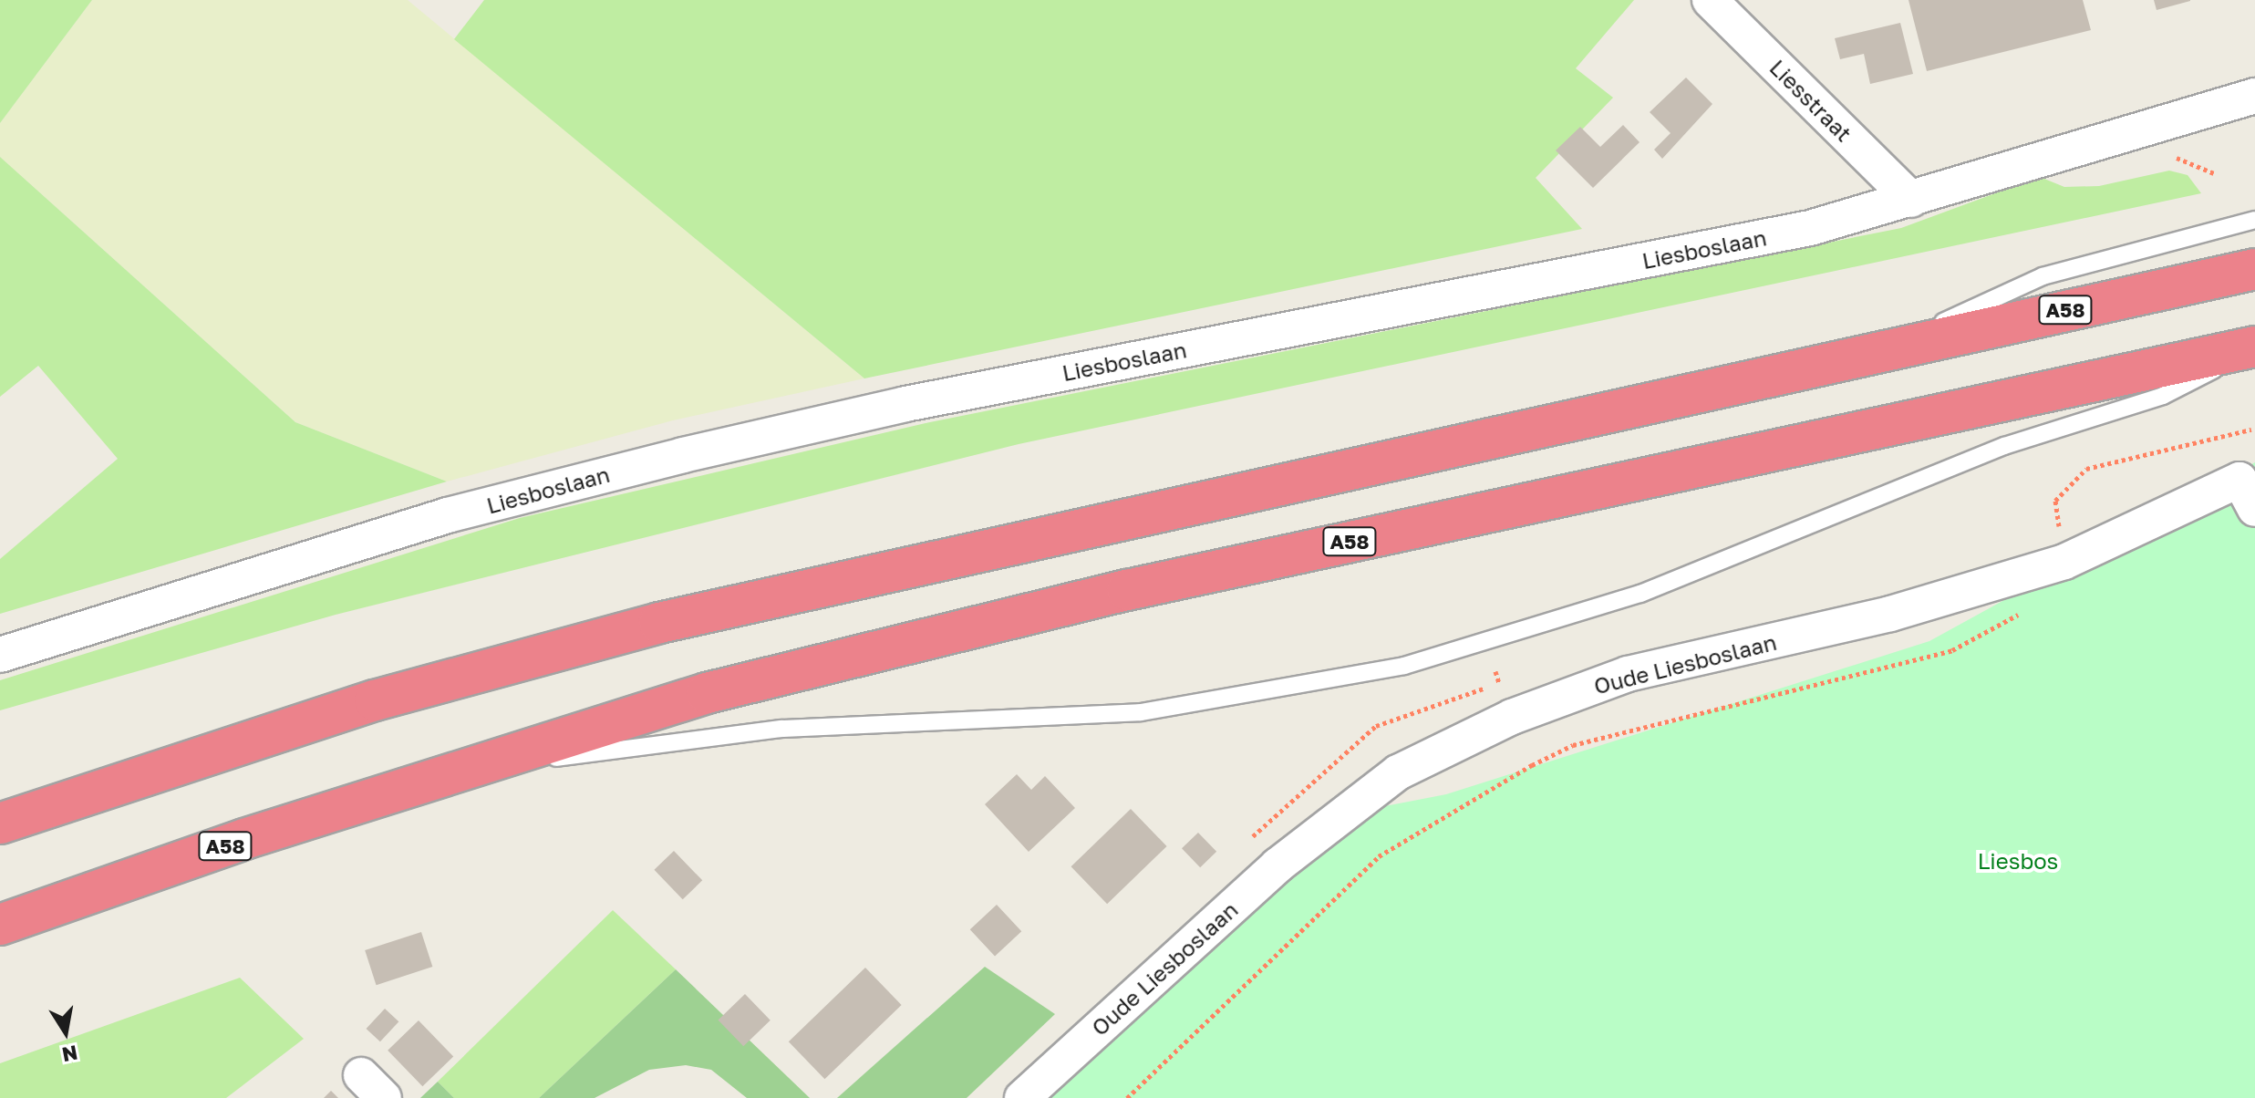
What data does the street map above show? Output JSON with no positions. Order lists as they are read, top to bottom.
{
  "streets": {
    "highway": ["A58"],
    "street": ["Liesstraat", "Liesboslaan", "Oude Liesboslaan"]
  },
  "crossings": [
    ["Liesstraat", "Liesboslaan"]
  ],
  "parks": ["Liesbos"],
  "north": "bottom"
}
